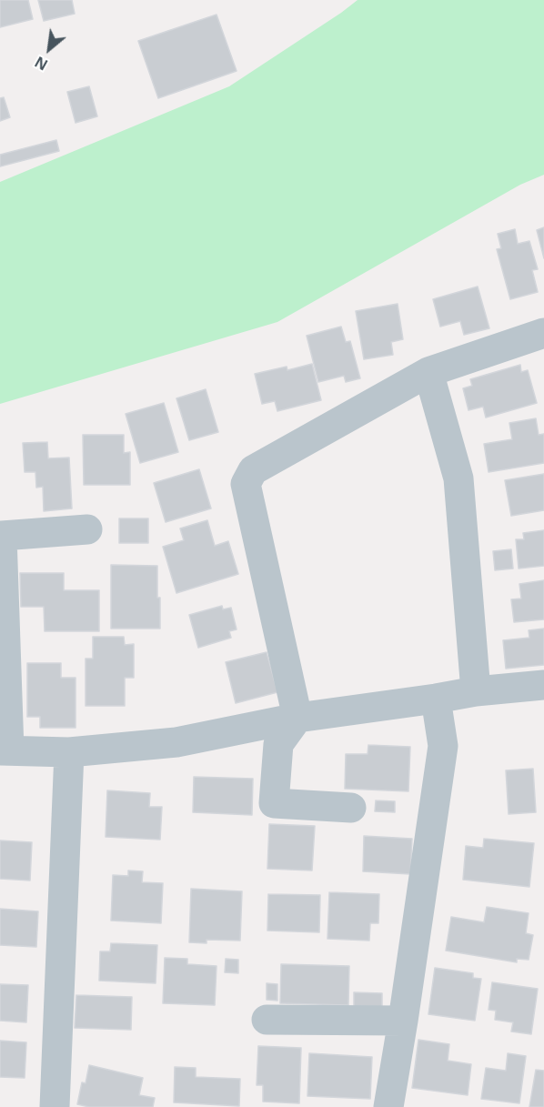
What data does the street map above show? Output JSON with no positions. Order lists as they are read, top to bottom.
{
  "north": "bottom left"
}
